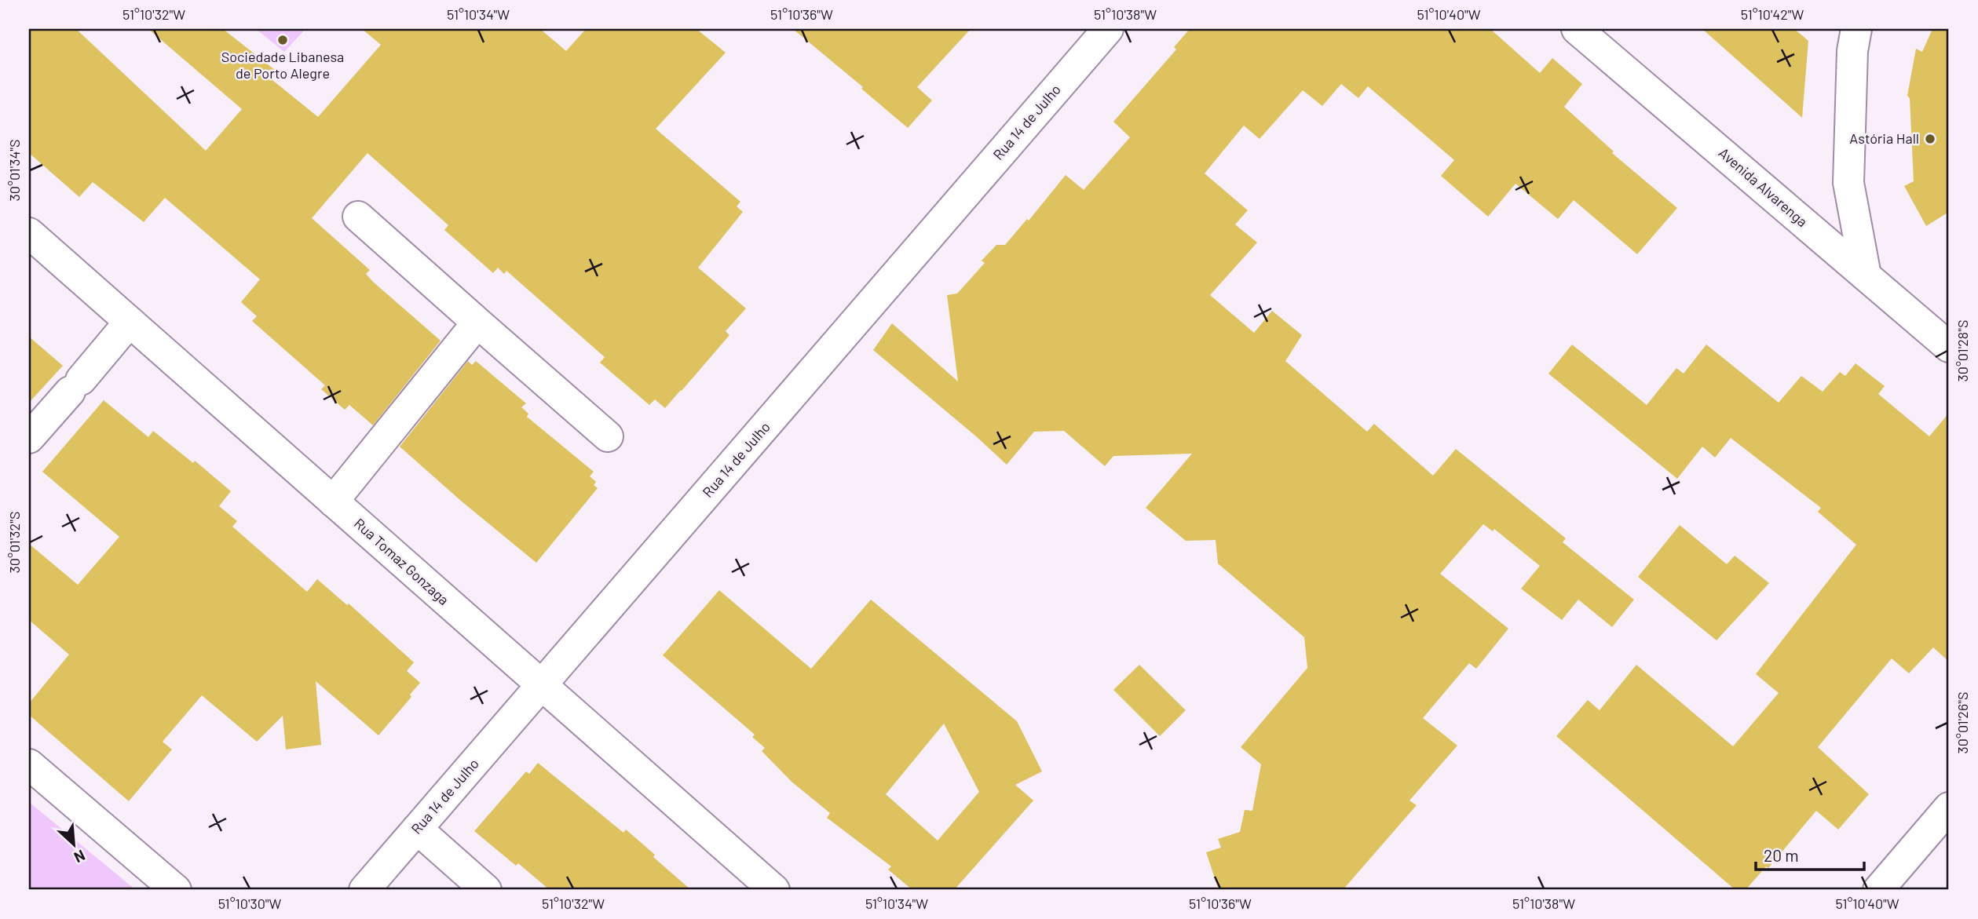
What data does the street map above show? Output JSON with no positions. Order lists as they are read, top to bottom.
{
  "streets": {
    "street": ["Rua 14 de Julho", "Avenida Alvarenga", "Rua Tomaz Gonzaga"]
  },
  "crossings": [
    ["Rua 14 de Julho", "Rua Tomaz Gonzaga"]
  ],
  "places": ["Sociedade Libanesa de Porto Alegre", "Astória Hall"],
  "scale_bar": "20 m",
  "north": "bottom right",
  "coordinates": [
    "51°10'32\"W",
    "51°10'34\"W",
    "51°10'36\"W",
    "51°10'38\"W",
    "51°10'40\"W",
    "51°10'42\"W",
    "30°01'34\"S",
    "30°01'28\"S",
    "30°01'32\"S",
    "30°01'26\"S",
    "51°10'30\"W"
  ]
}
